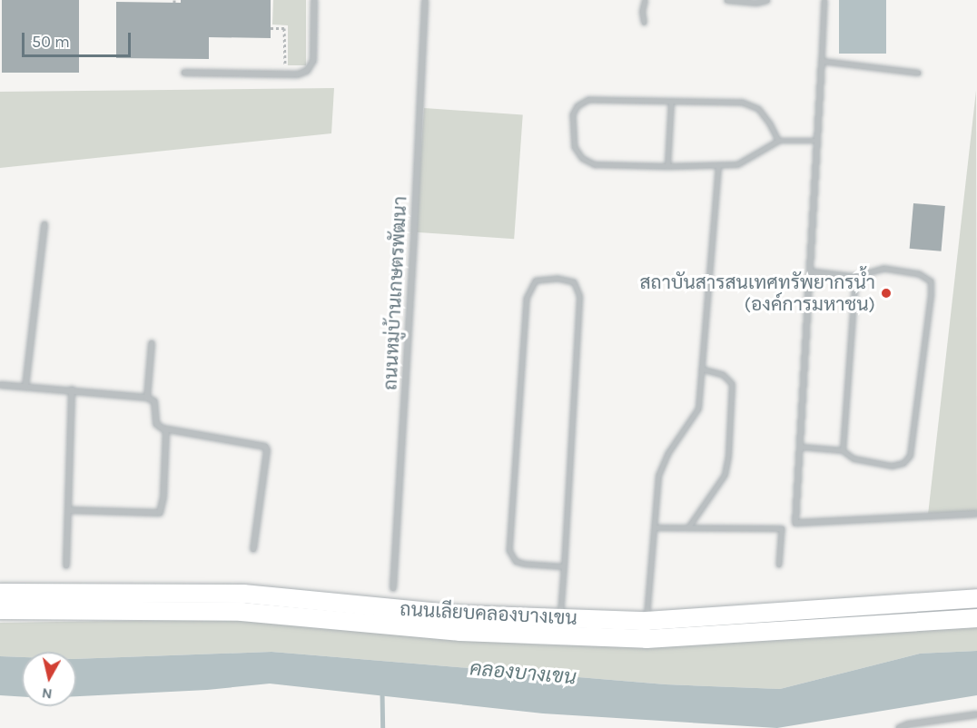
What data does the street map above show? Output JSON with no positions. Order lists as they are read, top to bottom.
{
  "streets": {
    "main road": ["ถนนเลียบคลองบางเขน"],
    "street": ["ถนนหมู่บ้านเกษตรพัฒนา"]
  },
  "water": ["คลองบางเขน"],
  "places": ["สถาบันสารสนเทศทรัพยากรน้ำ (องค์การมหาชน)"],
  "scale_bar": "50 m",
  "north": "bottom"
}
